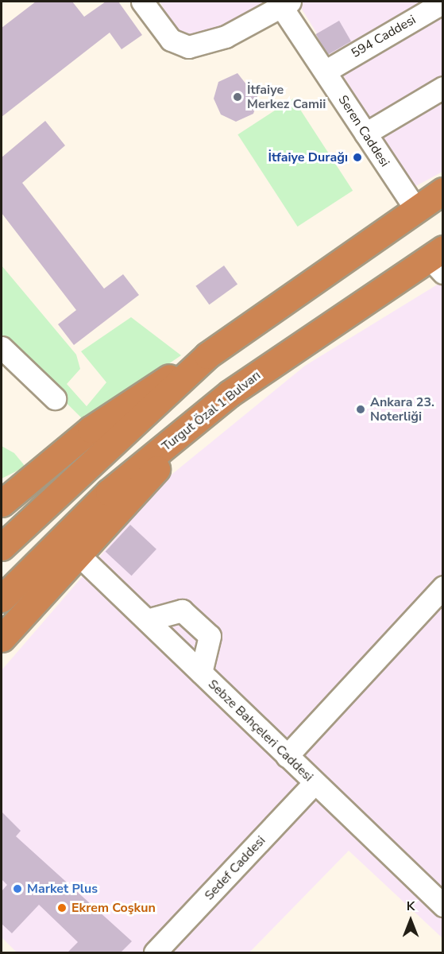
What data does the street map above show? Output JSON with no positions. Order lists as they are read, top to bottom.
{
  "streets": {
    "highway": ["Turgut Özal 1 Bulvarı"],
    "street": [
      "594 Caddesi",
      "Seren Caddesi",
      "Sebze Bahçeleri Caddesi",
      "Sedef Caddesi"
    ]
  },
  "crossings": [
    ["594 Caddesi", "Seren Caddesi"],
    ["Sebze Bahçeleri Caddesi", "Sedef Caddesi"]
  ],
  "places": [
    "İtfaiye Merkez Camii",
    "İtfaiye Durağı",
    "Ankara 23. Noterliği",
    "Market Plus",
    "Ekrem Coşkun"
  ],
  "north": "top"
}
